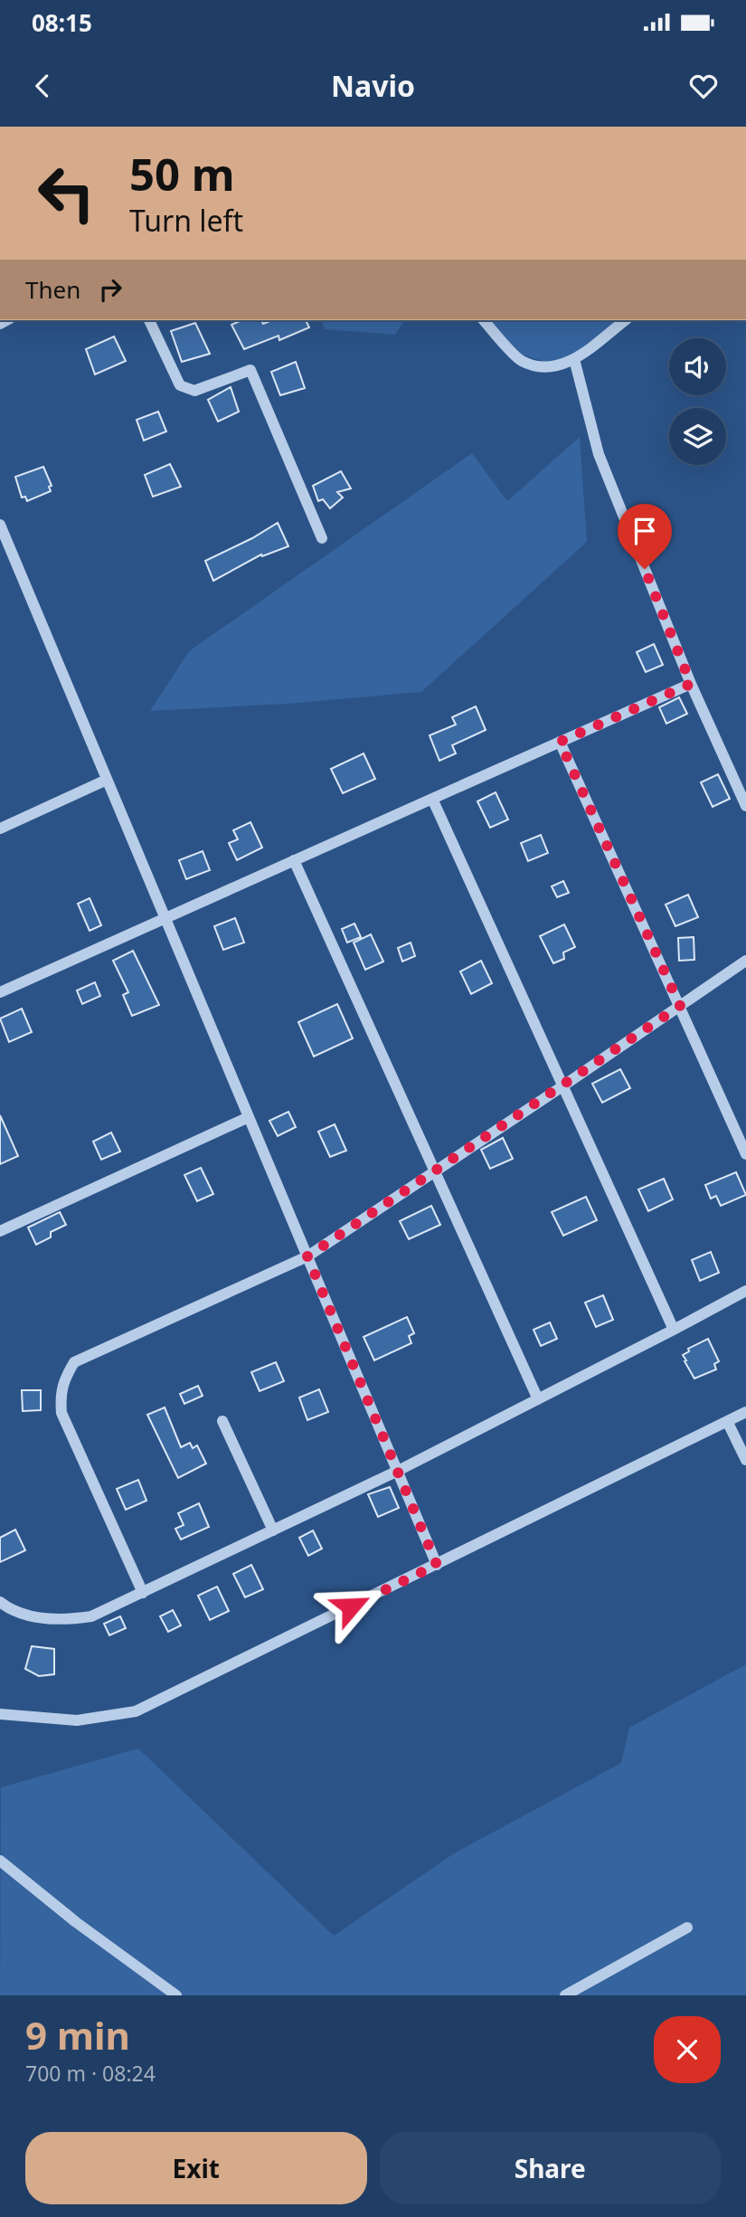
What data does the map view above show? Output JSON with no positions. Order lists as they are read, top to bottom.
{
  "page": {
    "status": "08:15",
    "header": "Navio",
    "turn": ["50 m", "Turn left"],
    "then": "Then",
    "heading": ["9 min", "700 m · 08:24"],
    "buttons": ["Exit", "Share"]
  }
}
